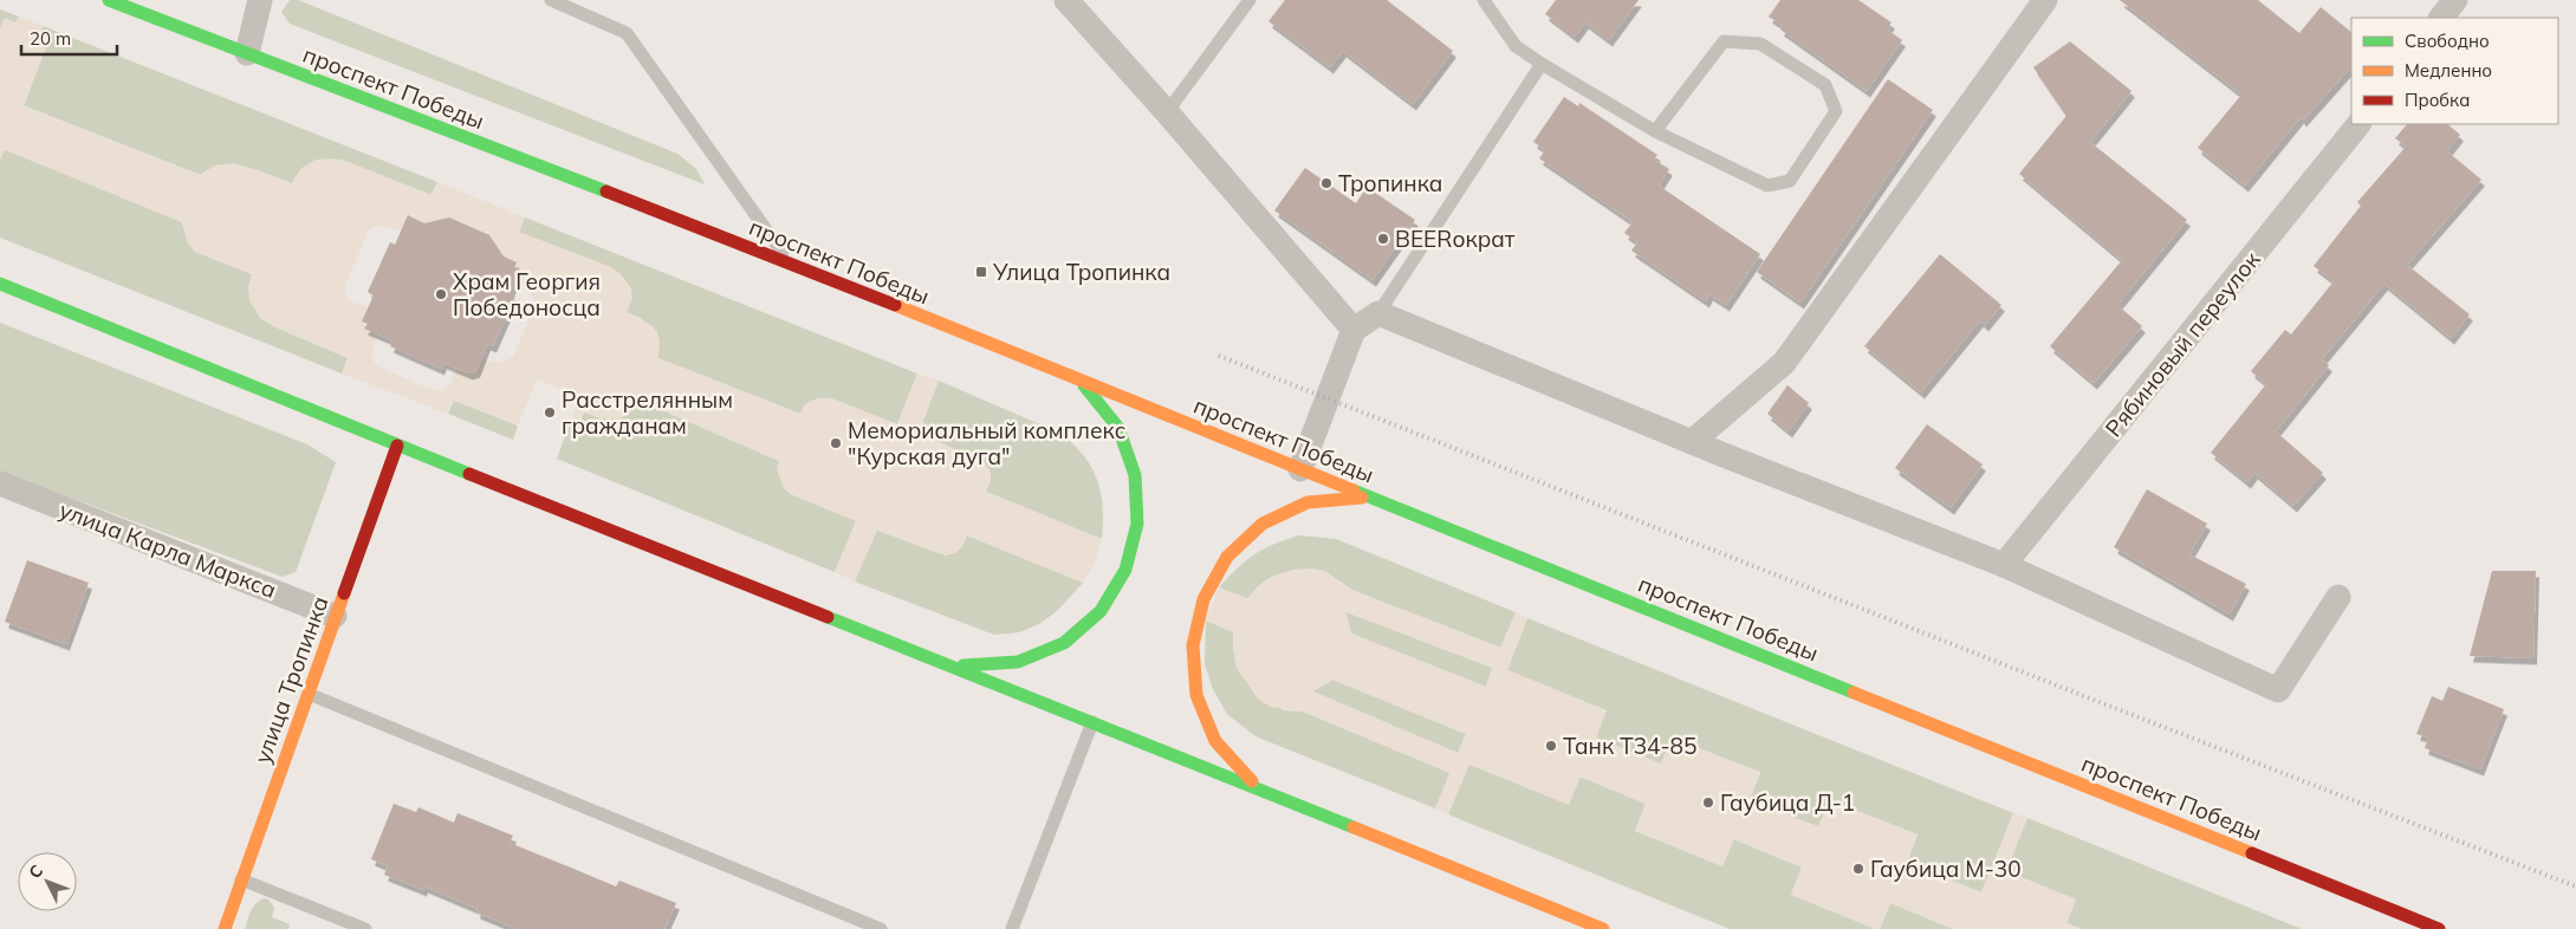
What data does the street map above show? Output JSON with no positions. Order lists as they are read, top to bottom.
{
  "streets": {
    "main road": ["проспект Победы", "улица Тропинка"],
    "street": ["Рябиновый переулок", "улица Карла Маркса"]
  },
  "crossings": [
    ["улица Карла Маркса", "улица Тропинка"]
  ],
  "places": {
    "other": [
      "Тропинка",
      "BEERократ",
      "Храм Георгия Победоносца",
      "Расстрелянным гражданам",
      "Мемориальный комплекс \"Курская дуга\"",
      "Танк Т34-85",
      "Гаубица Д-1",
      "Гаубица М-30"
    ],
    "transit": ["Улица Тропинка"]
  },
  "legend": ["Свободно", "Медленно", "Пробка"],
  "scale_bar": "20 m",
  "north": "top left"
}
